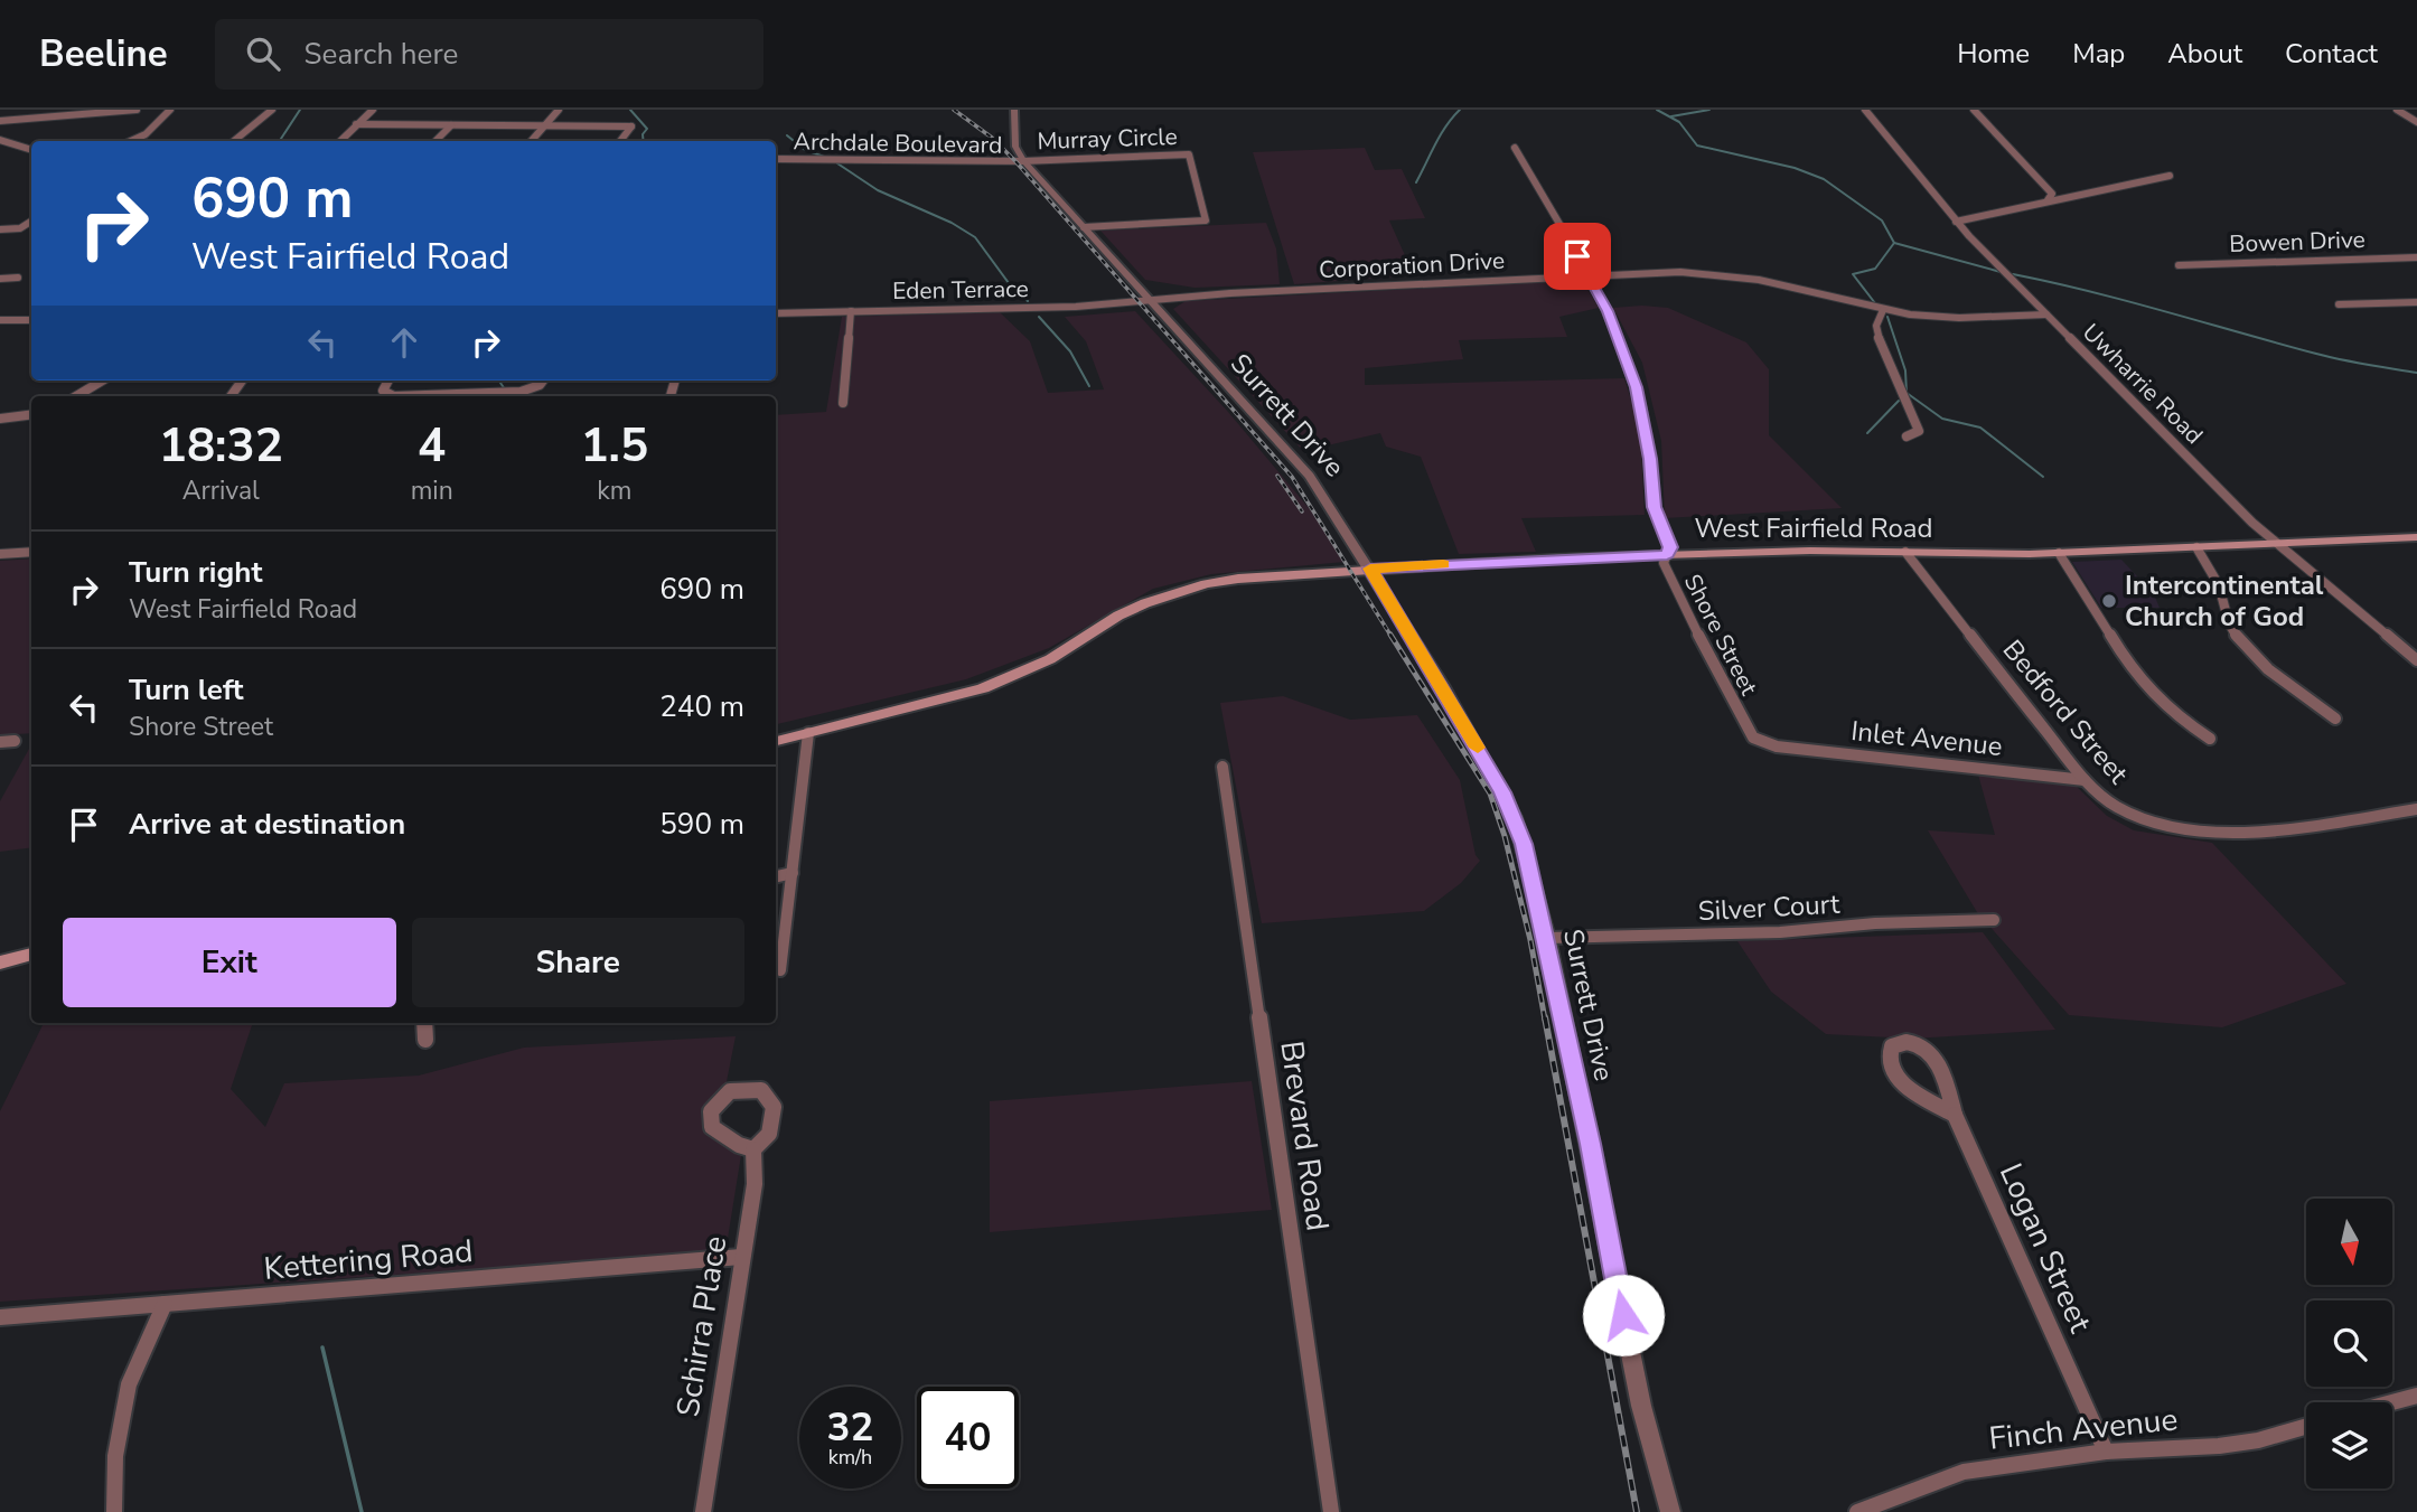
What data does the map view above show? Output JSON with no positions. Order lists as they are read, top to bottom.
{
  "streets": {
    "main road": ["West Fairfield Road"],
    "street": [
      "Murray Circle",
      "Archdale Boulevard",
      "Bowen Drive",
      "Corporation Drive",
      "Eden Terrace",
      "Uwharrie Road",
      "Surrett Drive",
      "Shore Street",
      "Bedford Street",
      "Inlet Avenue",
      "Silver Court",
      "Brevard Road",
      "Logan Street",
      "Kettering Road",
      "Schirra Place",
      "Finch Avenue"
    ]
  },
  "crossings": [
    ["Murray Circle", "Archdale Boulevard"],
    ["Murray Circle", "Surrett Drive"],
    ["Archdale Boulevard", "Surrett Drive"],
    ["Corporation Drive", "Eden Terrace"],
    ["Corporation Drive", "Uwharrie Road"],
    ["Corporation Drive", "Surrett Drive"],
    ["Corporation Drive", "Shore Street"],
    ["Eden Terrace", "Surrett Drive"],
    ["Uwharrie Road", "West Fairfield Road"],
    ["Surrett Drive", "West Fairfield Road"],
    ["Surrett Drive", "Silver Court"],
    ["West Fairfield Road", "Shore Street"],
    ["West Fairfield Road", "Bedford Street"],
    ["Shore Street", "Inlet Avenue"],
    ["Bedford Street", "Inlet Avenue"],
    ["Logan Street", "Finch Avenue"],
    ["Kettering Road", "Schirra Place"]
  ],
  "places": ["Intercontinental Church of God"],
  "north": "bottom",
  "page": {
    "header": "Beeline",
    "search": "Search here",
    "nav": [
      "Home",
      "Map",
      "About",
      "Contact"
    ],
    "turn": ["690 m", "West Fairfield Road"],
    "eta": [
      "18:32",
      "Arrival",
      "4",
      "min",
      "1.5",
      "km"
    ],
    "list": [
      {
        "name": "Turn right",
        "note": "West Fairfield Road",
        "value": "690 m"
      },
      {
        "name": "Turn left",
        "note": "Shore Street",
        "value": "240 m"
      },
      {
        "name": "Arrive at destination",
        "value": "590 m"
      }
    ],
    "buttons": ["Exit", "Share"],
    "speed": "32 km/h",
    "limit": "40"
  }
}
